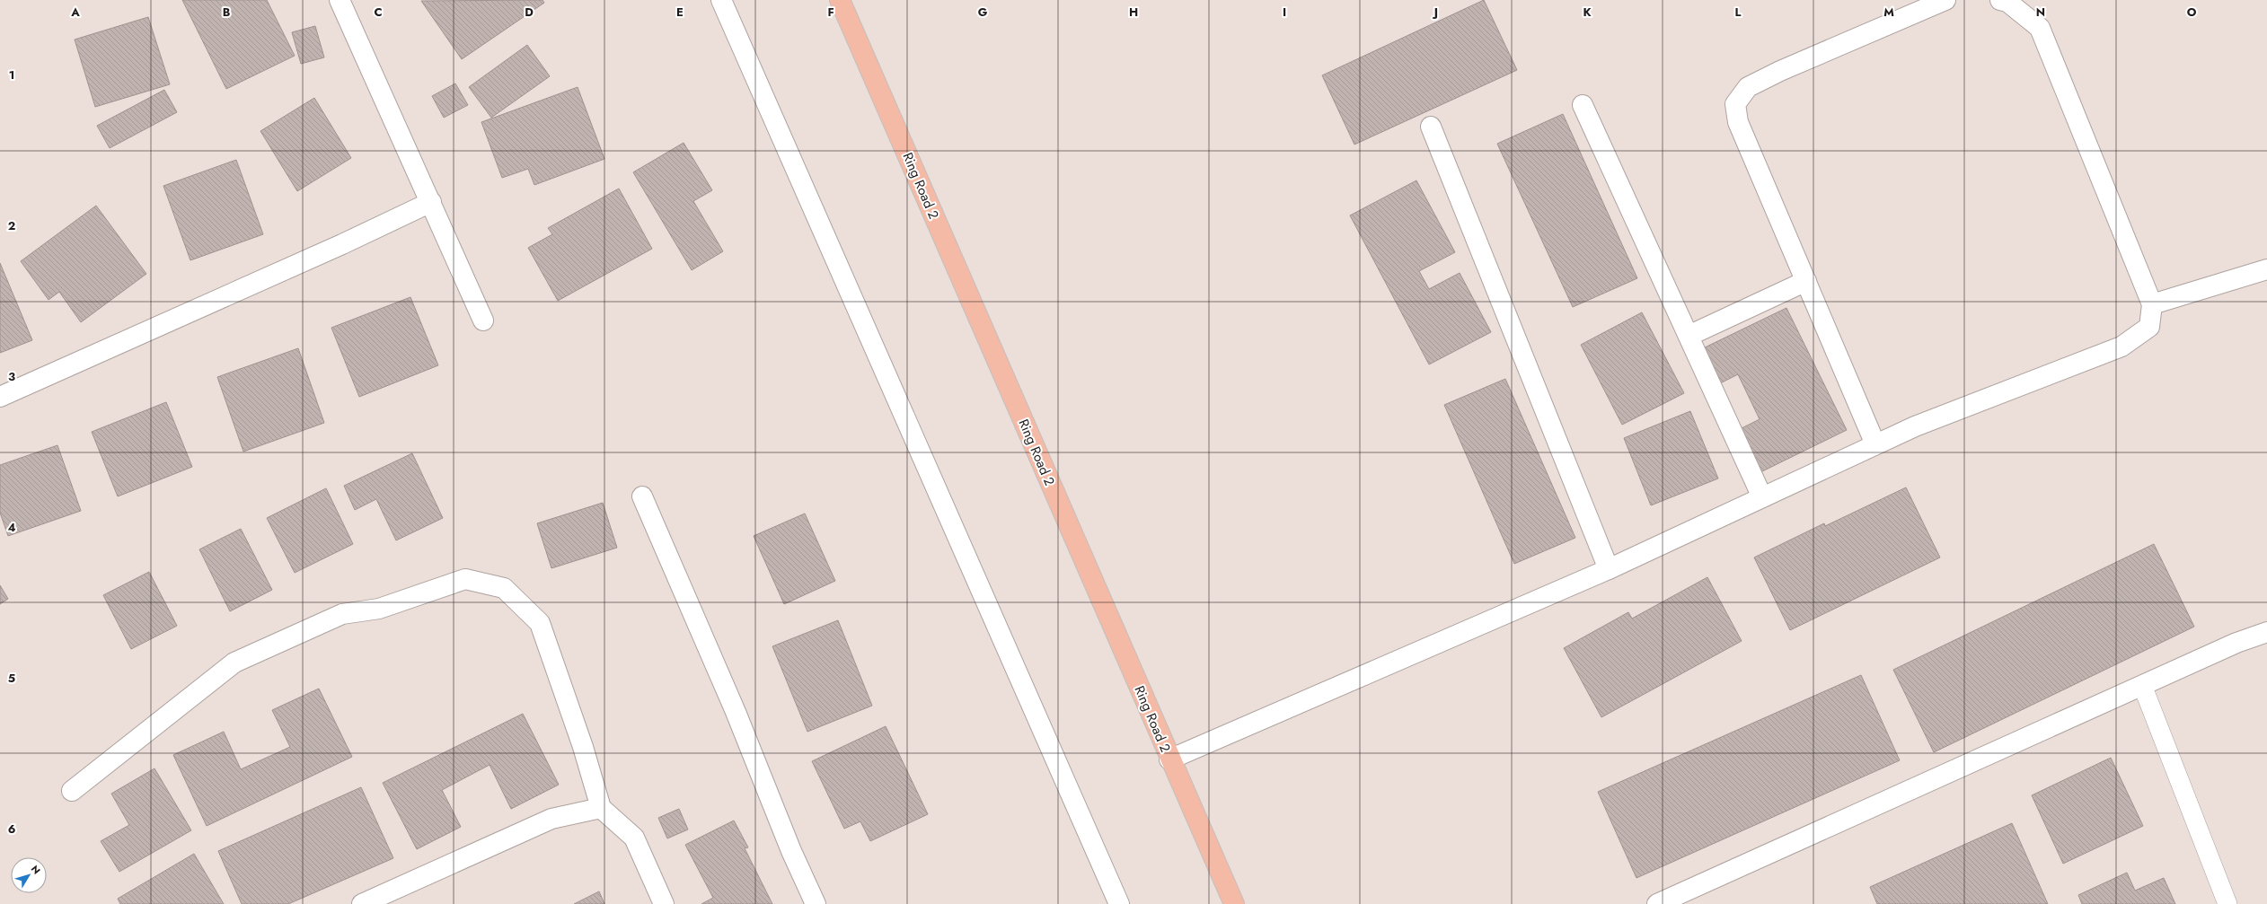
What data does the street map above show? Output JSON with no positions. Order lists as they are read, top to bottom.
{
  "streets": {
    "main road": ["Ring Road 2"]
  },
  "north": "top right",
  "grid": {
    "columns": [
      "A",
      "B",
      "C",
      "D",
      "E",
      "F",
      "G",
      "H",
      "I",
      "J",
      "K",
      "L",
      "M",
      "N",
      "O"
    ],
    "rows": [
      "1",
      "2",
      "3",
      "4",
      "5",
      "6"
    ]
  }
}
